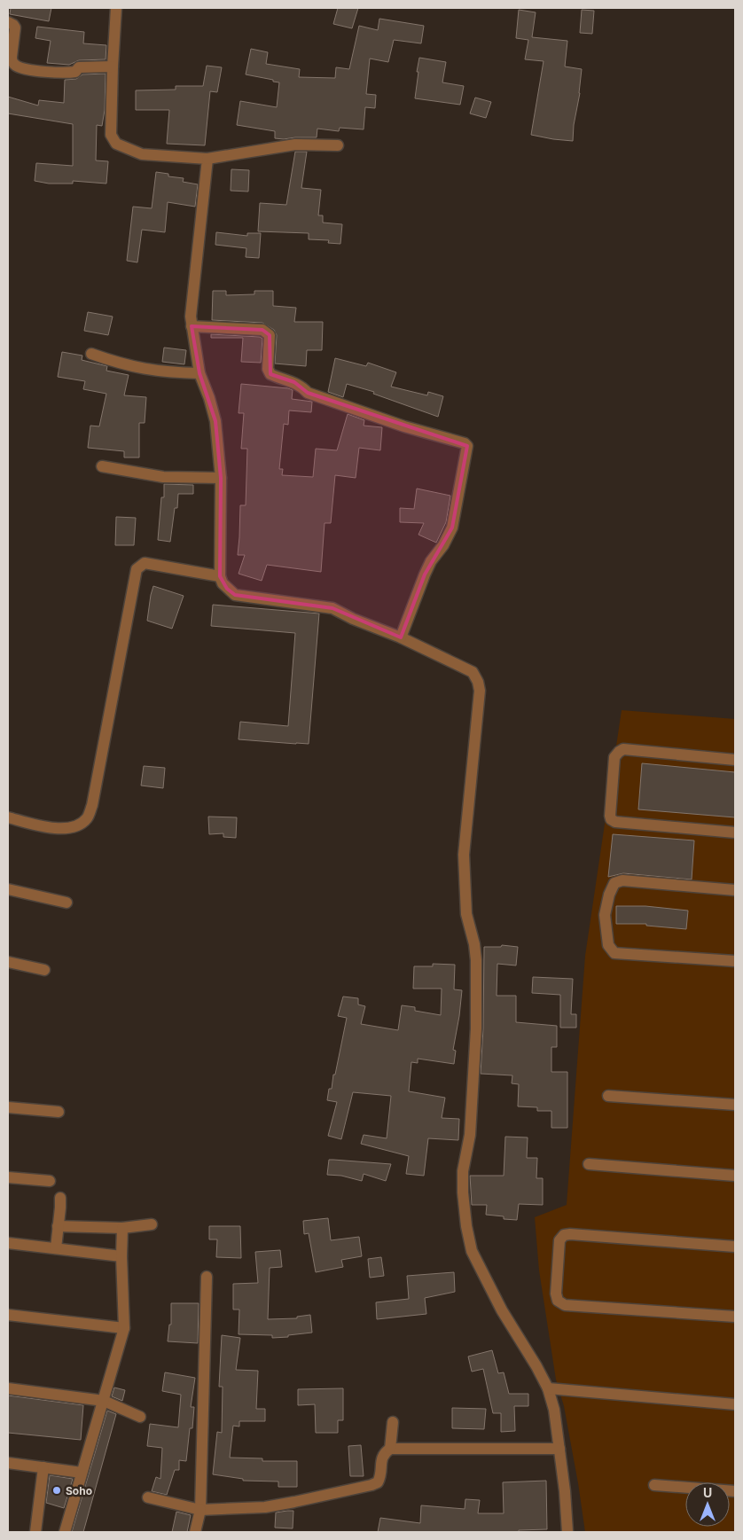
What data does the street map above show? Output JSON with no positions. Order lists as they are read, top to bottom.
{
  "places": ["Soho"],
  "north": "top"
}
